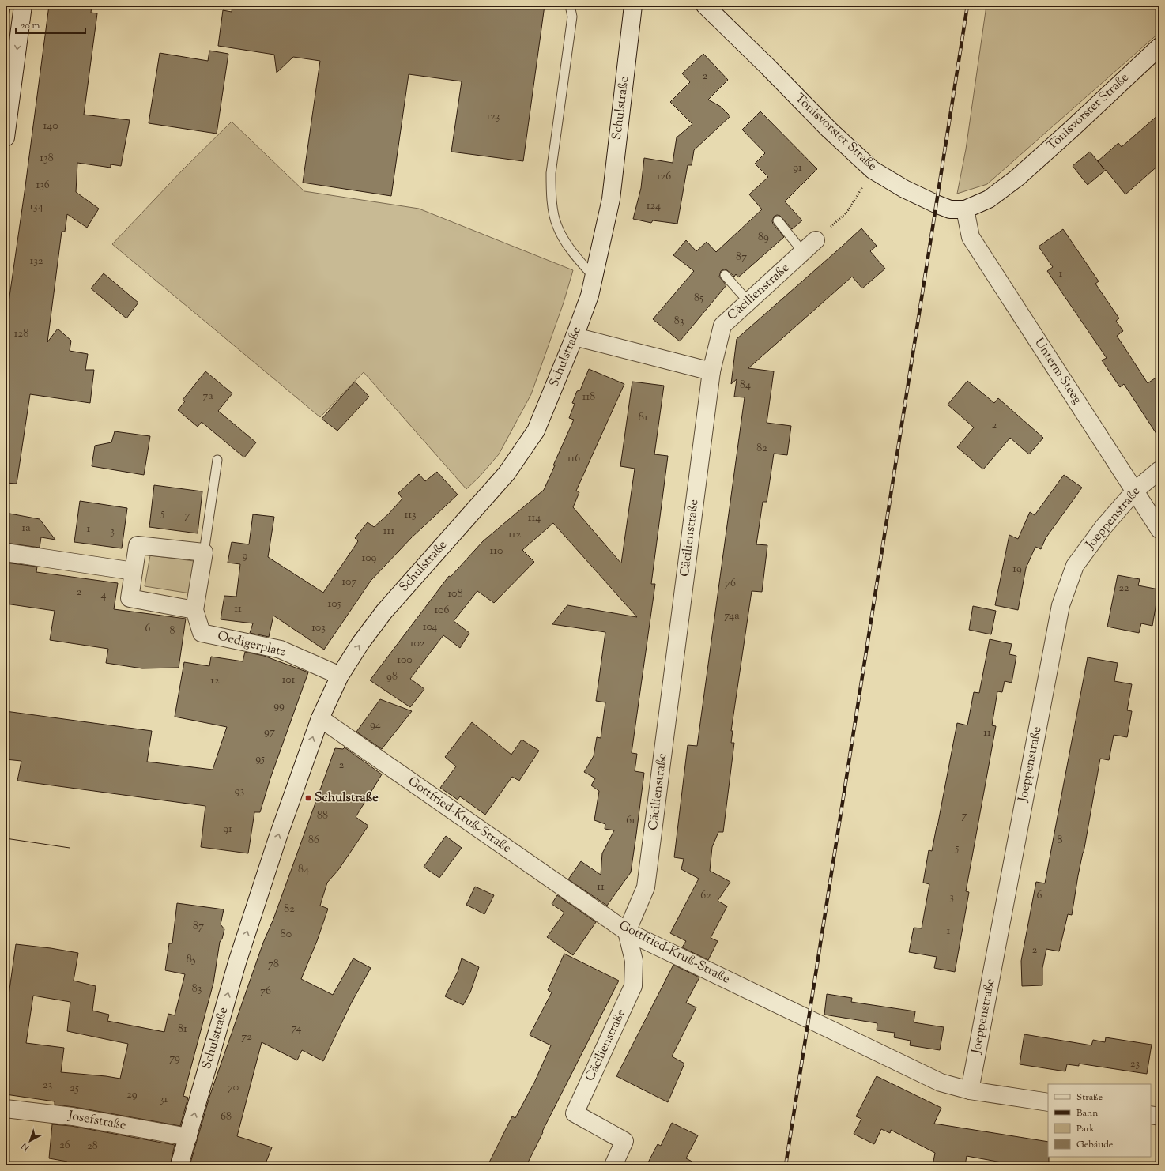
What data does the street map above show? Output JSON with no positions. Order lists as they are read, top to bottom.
{
  "streets": {
    "street": [
      "Schulstraße",
      "Tönisvorster Straße",
      "Cäcilienstraße",
      "Unterm Steeg",
      "Joeppenstraße",
      "Oedigerplatz",
      "Gottfried-Kruß-Straße",
      "Josefstraße"
    ]
  },
  "crossings": [
    ["Schulstraße", "Oedigerplatz"],
    ["Schulstraße", "Gottfried-Kruß-Straße"],
    ["Schulstraße", "Josefstraße"],
    ["Tönisvorster Straße", "Unterm Steeg"],
    ["Cäcilienstraße", "Gottfried-Kruß-Straße"],
    ["Unterm Steeg", "Joeppenstraße"],
    ["Joeppenstraße", "Gottfried-Kruß-Straße"]
  ],
  "one_way": ["Schulstraße"],
  "places": {
    "transit": ["Schulstraße"]
  },
  "house_numbers": [
    "2",
    "123",
    "140",
    "138",
    "91",
    "126",
    "136",
    "124",
    "134",
    "89",
    "87",
    "132",
    "1",
    "85",
    "83",
    "128",
    "84",
    "7a",
    "118",
    "81",
    "2",
    "82",
    "116",
    "5",
    "113",
    "7",
    "114",
    "1a",
    "1",
    "3",
    "111",
    "112",
    "110",
    "9",
    "109",
    "19",
    "107",
    "76",
    "22",
    "2",
    "108",
    "4",
    "105",
    "11",
    "106",
    "74a",
    "104",
    "103",
    "6",
    "8",
    "102",
    "100",
    "98",
    "101",
    "12",
    "99",
    "94",
    "97",
    "11",
    "95",
    "2",
    "93",
    "88",
    "7",
    "61",
    "91",
    "86",
    "8",
    "5",
    "84",
    "11",
    "62",
    "6",
    "3",
    "82",
    "87",
    "1",
    "80",
    "2",
    "85",
    "78",
    "83",
    "76",
    "74",
    "81",
    "72",
    "79",
    "23",
    "23",
    "70",
    "25",
    "29",
    "31",
    "68",
    "26",
    "28"
  ],
  "legend": [
    "Straße",
    "Bahn",
    "Park",
    "Gebäude"
  ],
  "scale_bar": "20 m",
  "north": "bottom left"
}
